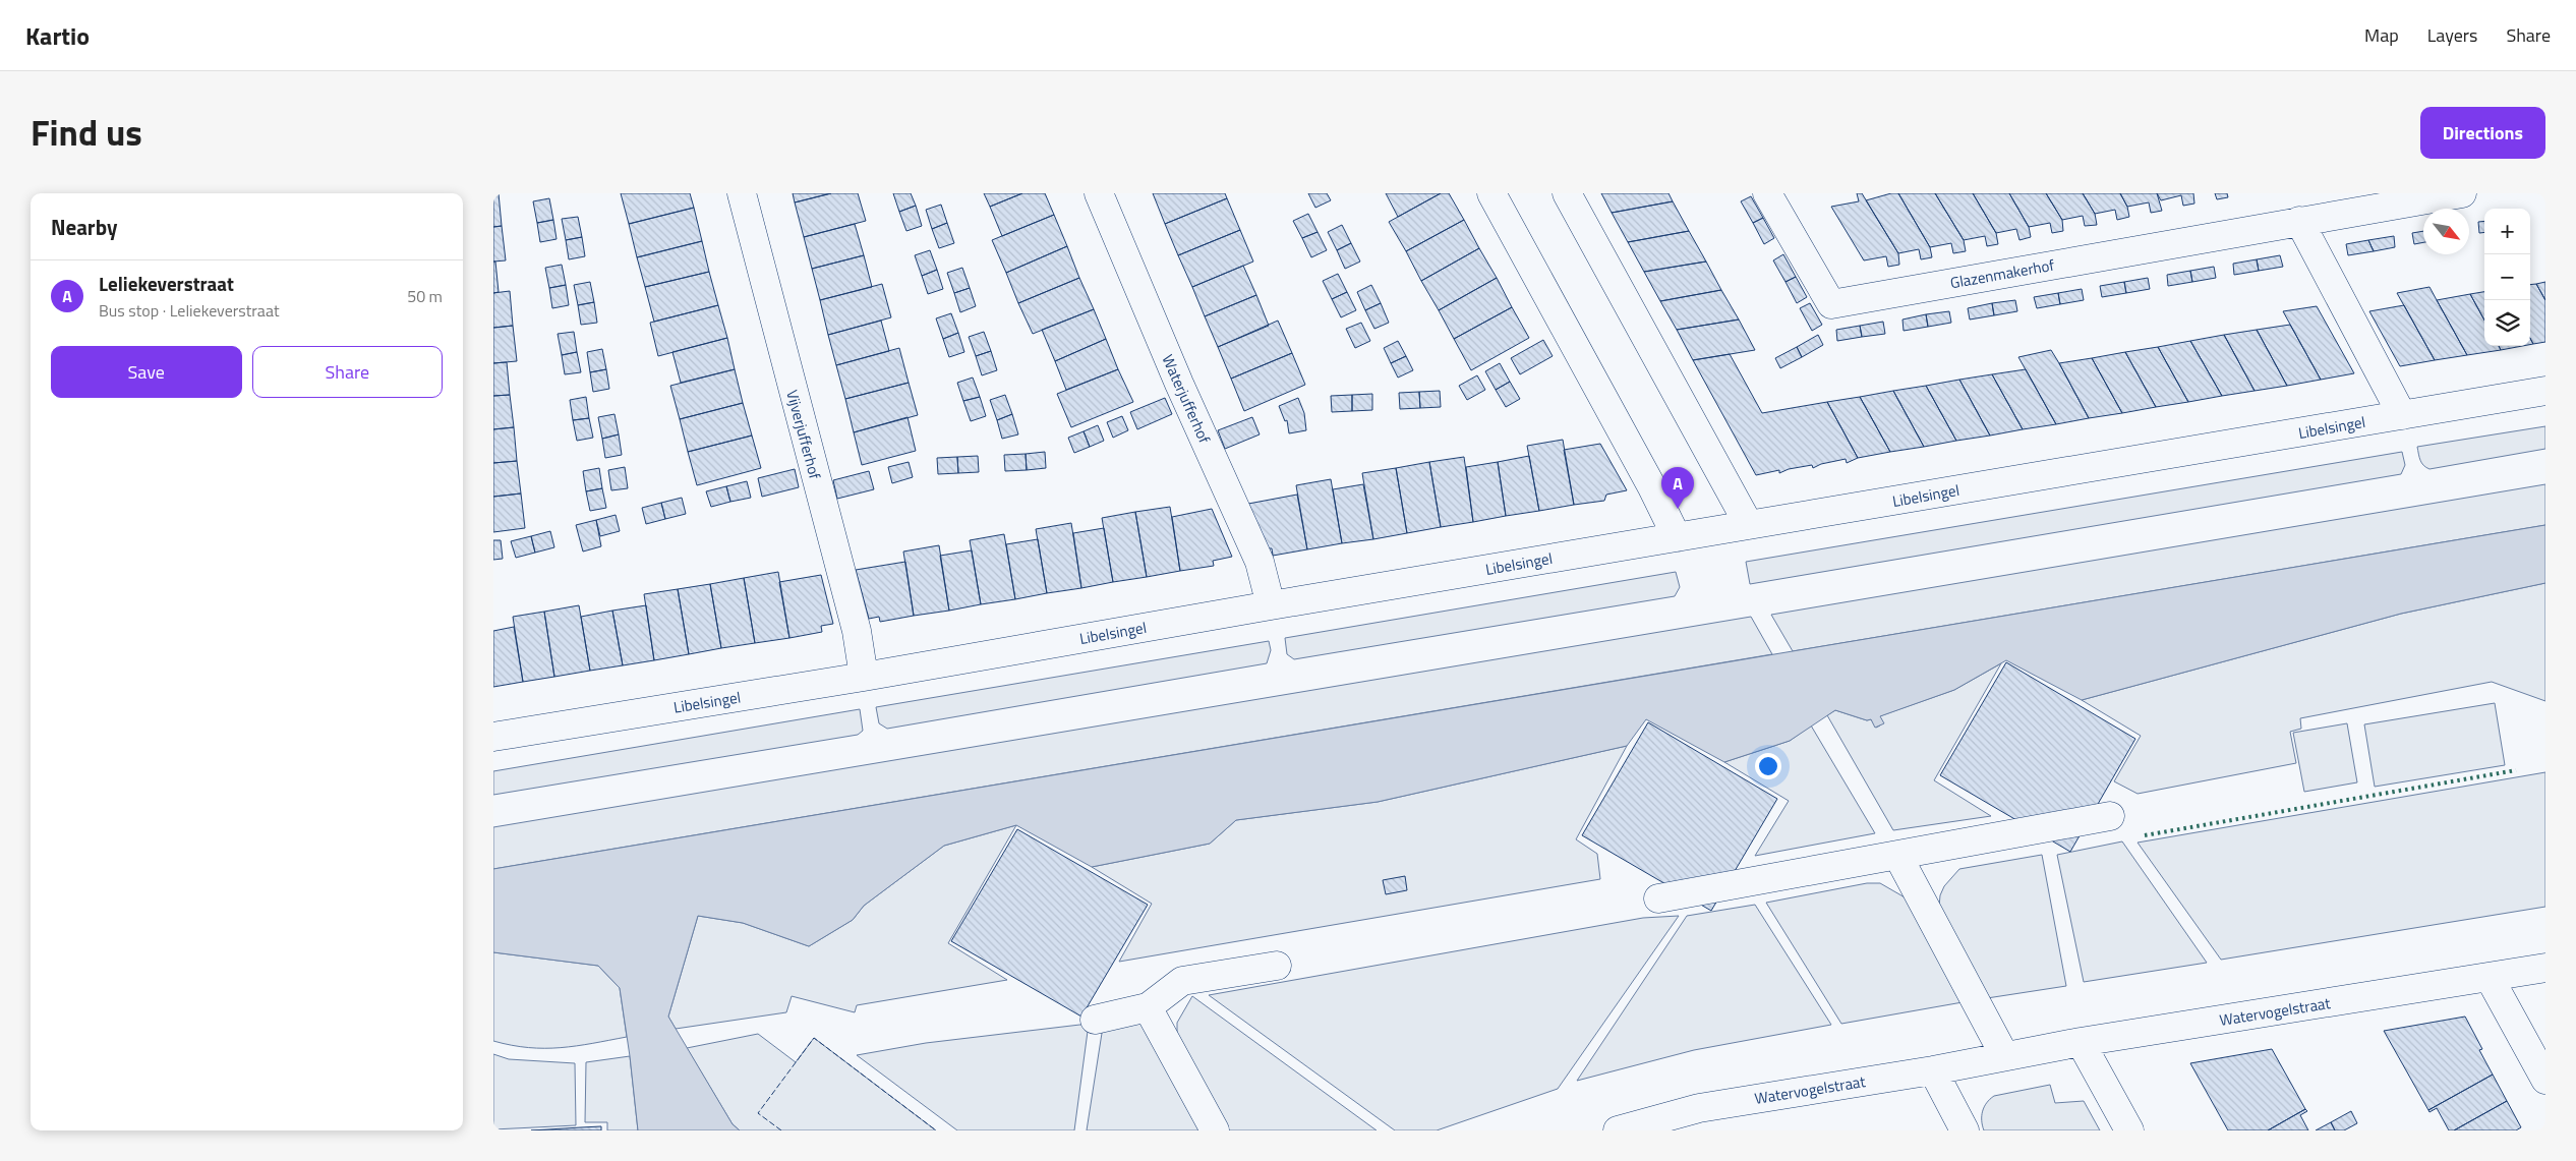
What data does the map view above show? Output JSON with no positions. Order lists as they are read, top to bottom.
{
  "streets": {
    "street": [
      "Glazenmakerhof",
      "Waterjufferhof",
      "Libelsingel",
      "Vijverjufferhof",
      "Watervogelstraat"
    ]
  },
  "crossings": [
    ["Waterjufferhof", "Libelsingel"],
    ["Libelsingel", "Vijverjufferhof"]
  ],
  "north": "bottom right",
  "page": {
    "header": "Kartio",
    "nav": ["Map", "Layers", "Share"],
    "title": "Find us",
    "buttons": [
      "Directions",
      ["Save", "Share"]
    ],
    "heading": "Nearby",
    "map_buttons": ["+", "−"],
    "list": [
      {
        "mark": "A",
        "name": "Leliekeverstraat",
        "note": "Bus stop · Leliekeverstraat",
        "value": "50 m"
      }
    ],
    "pins": "A"
  }
}
